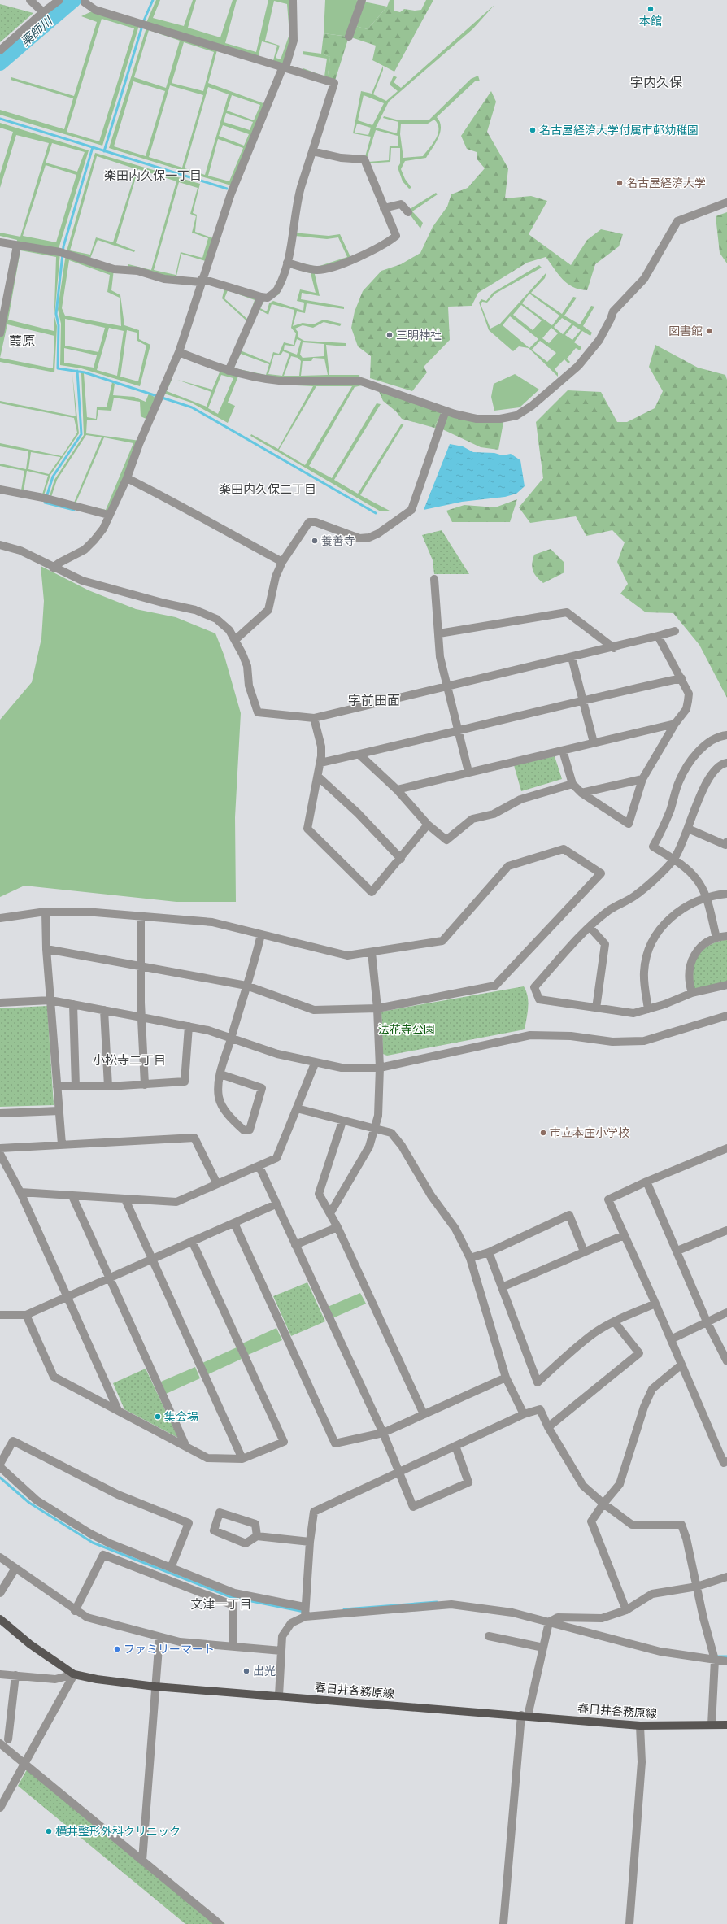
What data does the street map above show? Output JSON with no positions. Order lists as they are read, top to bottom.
{
  "streets": {
    "main road": ["春日井各務原線"]
  },
  "districts": [
    "字内久保",
    "楽田内久保一丁目",
    "葭原",
    "楽田内久保二丁目",
    "字前田面",
    "小松寺二丁目",
    "文津一丁目"
  ],
  "water": ["薬師川"],
  "parks": ["法花寺公園"],
  "places": [
    "本館",
    "名古屋経済大学付属市邨幼稚園",
    "名古屋経済大学",
    "図書館",
    "三明神社",
    "養善寺",
    "市立本庄小学校",
    "集会場",
    "ファミリーマート",
    "出光",
    "横井整形外科クリニック"
  ]
}
